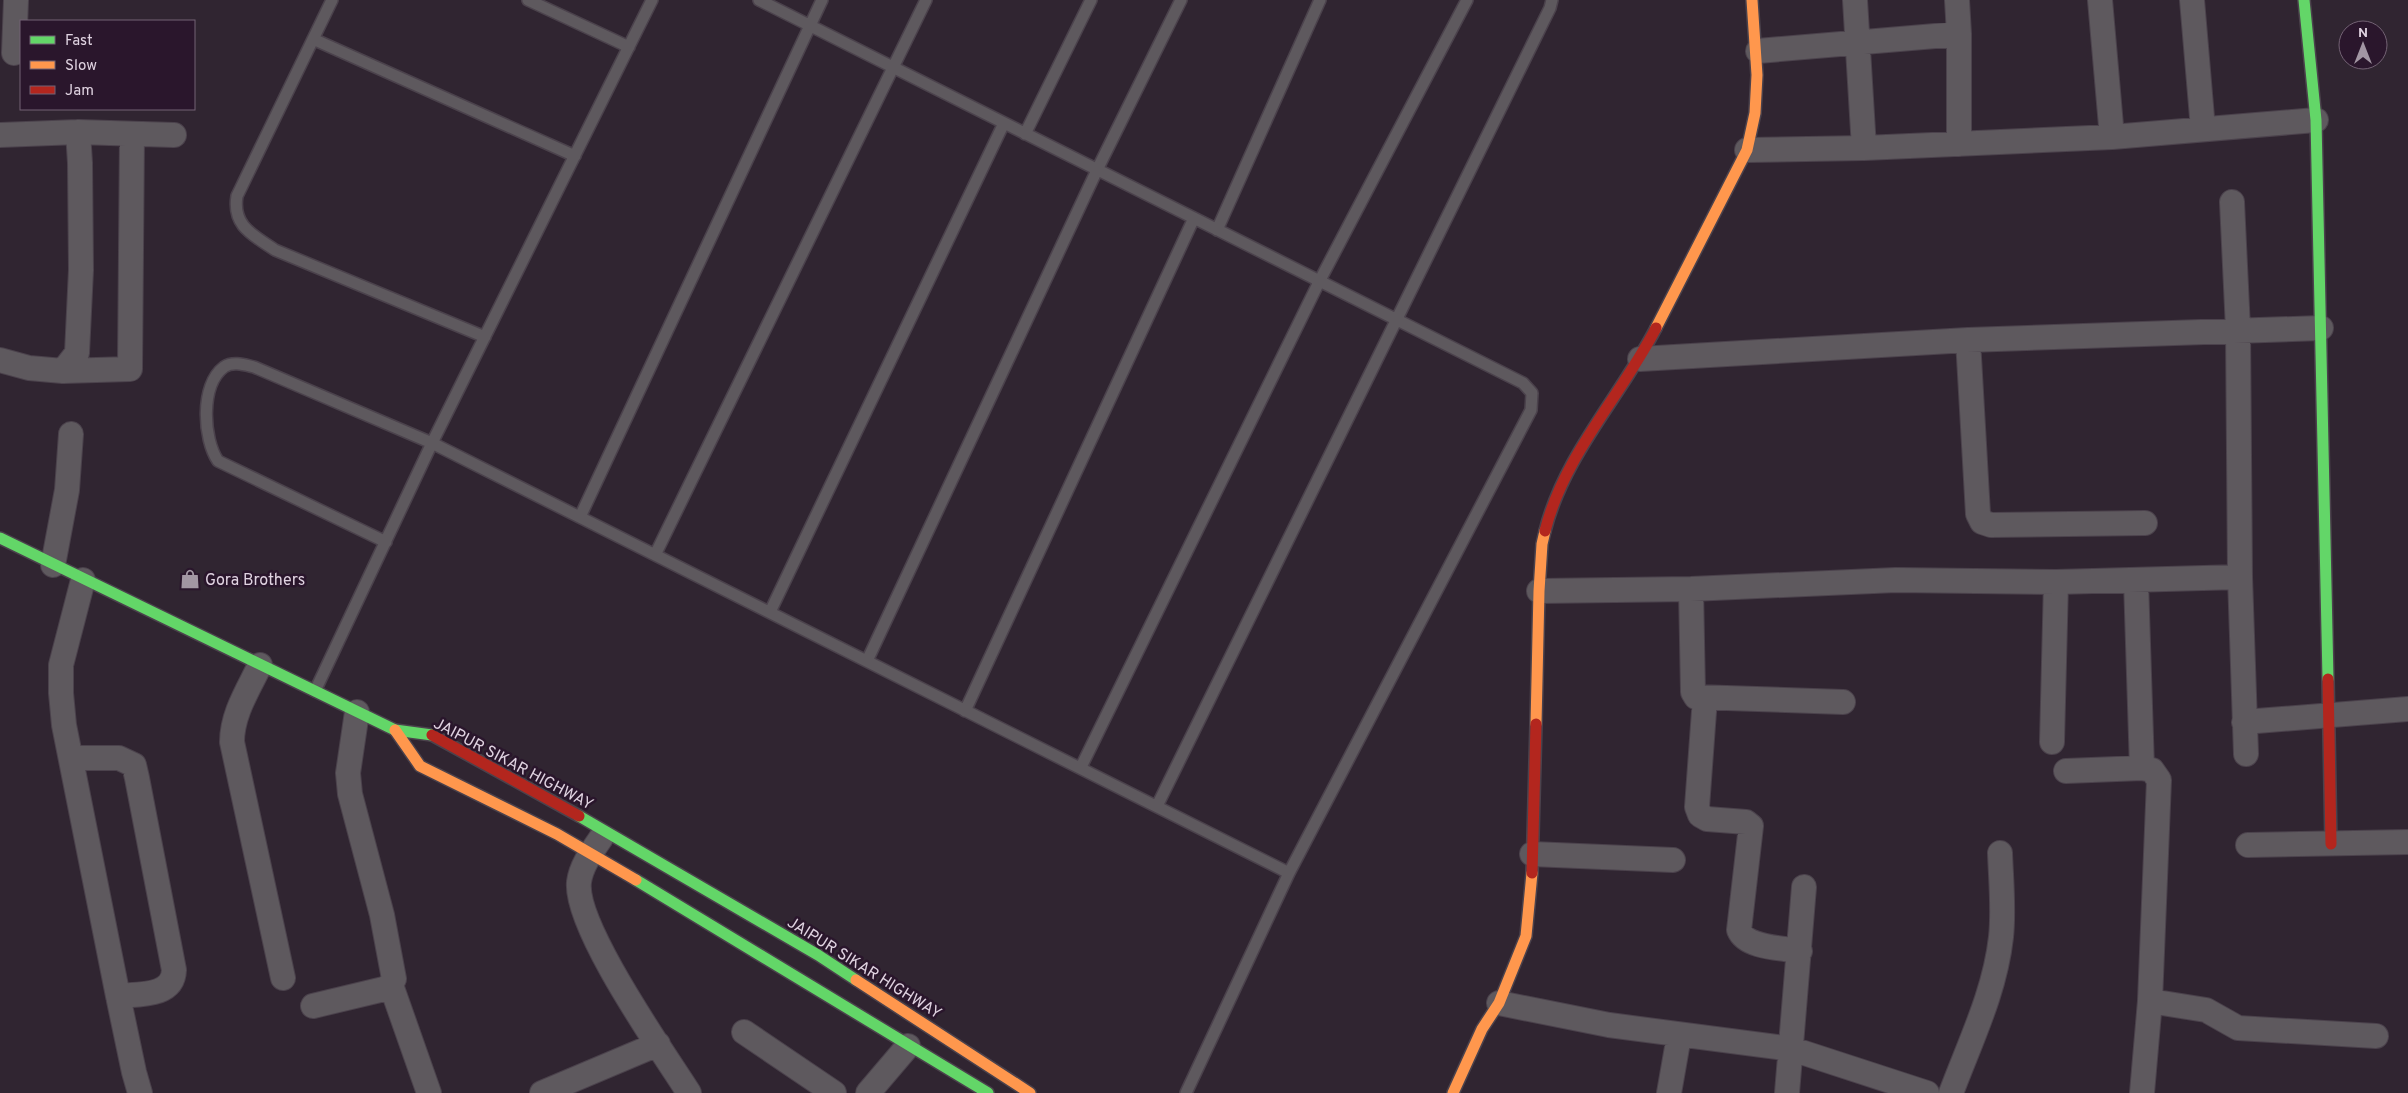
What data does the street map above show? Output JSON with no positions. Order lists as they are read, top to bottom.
{
  "streets": {
    "street": ["JAIPUR SIKAR HIGHWAY"]
  },
  "places": {
    "shop": ["Gora Brothers"]
  },
  "legend": ["Fast", "Slow", "Jam"],
  "north": "top"
}
